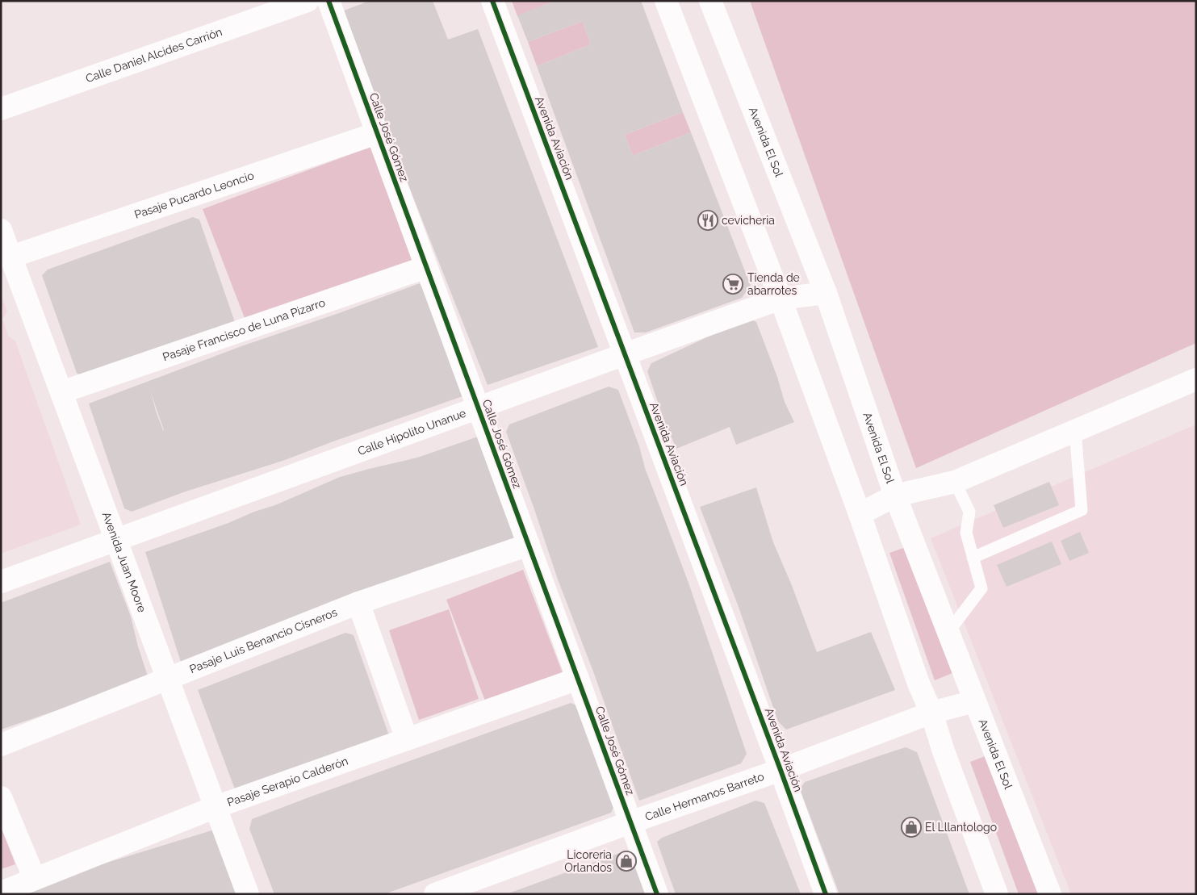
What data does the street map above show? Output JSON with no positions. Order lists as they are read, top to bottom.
{
  "streets": {
    "street": [
      "Calle Daniel Alcides Carrión",
      "Calle José Gómez",
      "Avenida Aviación",
      "Avenida El Sol",
      "Pasaje Pucardo Leoncio",
      "Pasaje Francisco de Luna Pizarro",
      "Calle Hipolito Unanue",
      "Avenida Juan Moore",
      "Pasaje Luis Benancio Cisneros",
      "Pasaje Serapio Calderón",
      "Calle Hermanos Barreto"
    ]
  },
  "crossings": [
    ["Calle José Gómez", "Pasaje Pucardo Leoncio"],
    ["Calle José Gómez", "Pasaje Francisco de Luna Pizarro"],
    ["Calle José Gómez", "Calle Hipolito Unanue"],
    ["Calle José Gómez", "Pasaje Luis Benancio Cisneros"],
    ["Calle José Gómez", "Pasaje Serapio Calderón"],
    ["Calle José Gómez", "Calle Hermanos Barreto"],
    ["Avenida Aviación", "Calle Hipolito Unanue"],
    ["Avenida Aviación", "Calle Hermanos Barreto"],
    ["Avenida El Sol", "Calle Hipolito Unanue"],
    ["Avenida El Sol", "Calle Hermanos Barreto"],
    ["Pasaje Pucardo Leoncio", "Avenida Juan Moore"],
    ["Pasaje Francisco de Luna Pizarro", "Avenida Juan Moore"],
    ["Calle Hipolito Unanue", "Avenida Juan Moore"],
    ["Avenida Juan Moore", "Pasaje Luis Benancio Cisneros"],
    ["Avenida Juan Moore", "Pasaje Serapio Calderón"]
  ],
  "places": {
    "restaurant": ["cevicheria"],
    "supermarket": ["Tienda de abarrotes"],
    "shop": ["El Lllantologo", "Licoreria Orlandos"]
  }
}
